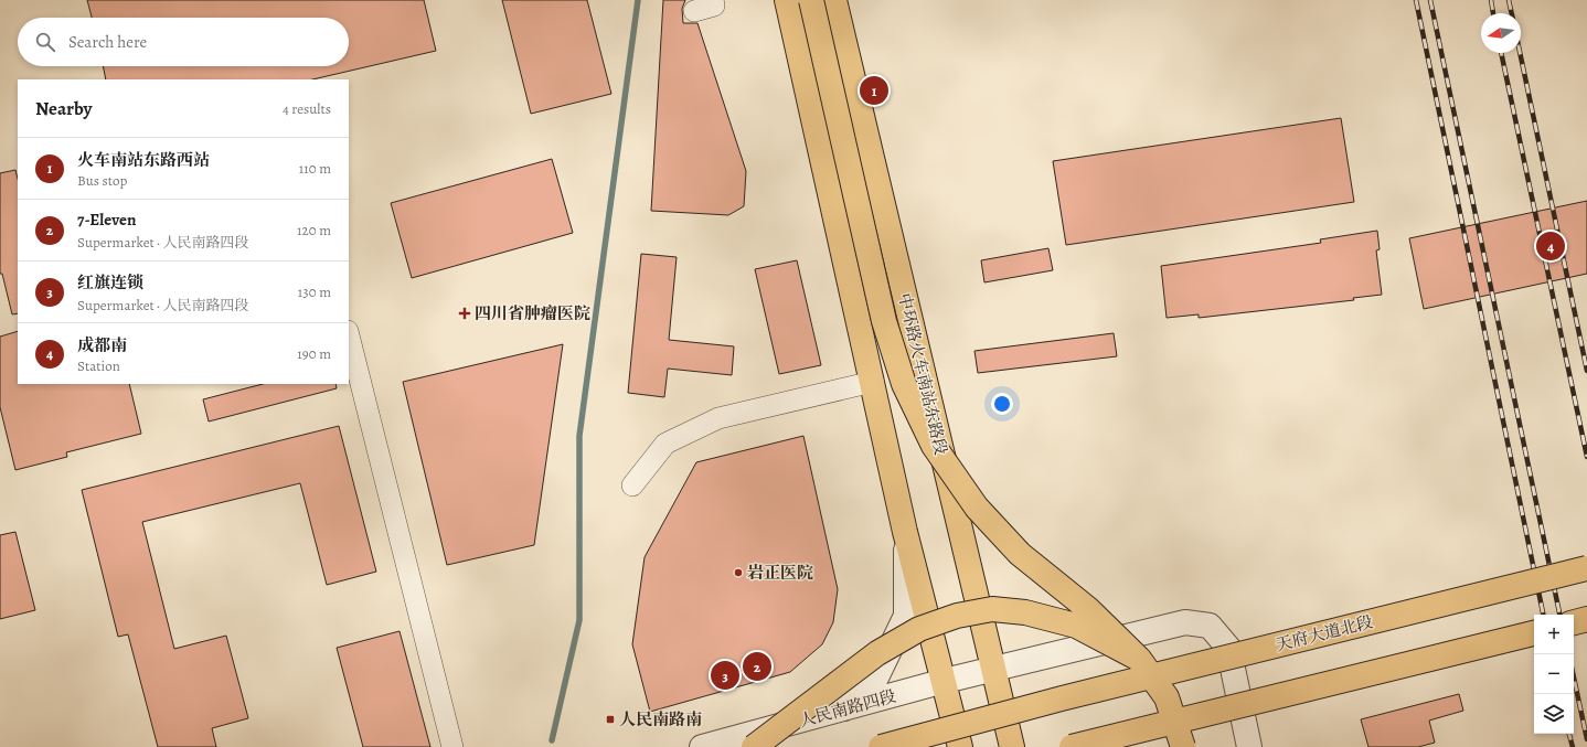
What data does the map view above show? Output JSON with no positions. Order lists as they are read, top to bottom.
{
  "streets": {
    "main road": ["中环路火车南站东路段", "天府大道北段"],
    "street": ["人民南路四段"]
  },
  "crossings": [
    ["中环路火车南站东路段", "人民南路四段"]
  ],
  "places": {
    "health": ["四川省肿瘤医院"],
    "other": ["岩正医院"],
    "transit": ["人民南路南"]
  },
  "north": "left",
  "page": {
    "search": "Search here",
    "pins": [
      "1",
      "4",
      "2",
      "3"
    ],
    "heading": ["Nearby", "4 results"],
    "list": [
      {
        "mark": "1",
        "name": "火车南站东路西站",
        "note": "Bus stop",
        "value": "110 m"
      },
      {
        "mark": "2",
        "name": "7-Eleven",
        "note": "Supermarket · 人民南路四段",
        "value": "120 m"
      },
      {
        "mark": "3",
        "name": "红旗连锁",
        "note": "Supermarket · 人民南路四段",
        "value": "130 m"
      },
      {
        "mark": "4",
        "name": "成都南",
        "note": "Station",
        "value": "190 m"
      }
    ],
    "map_buttons": ["+", "−"]
  }
}
